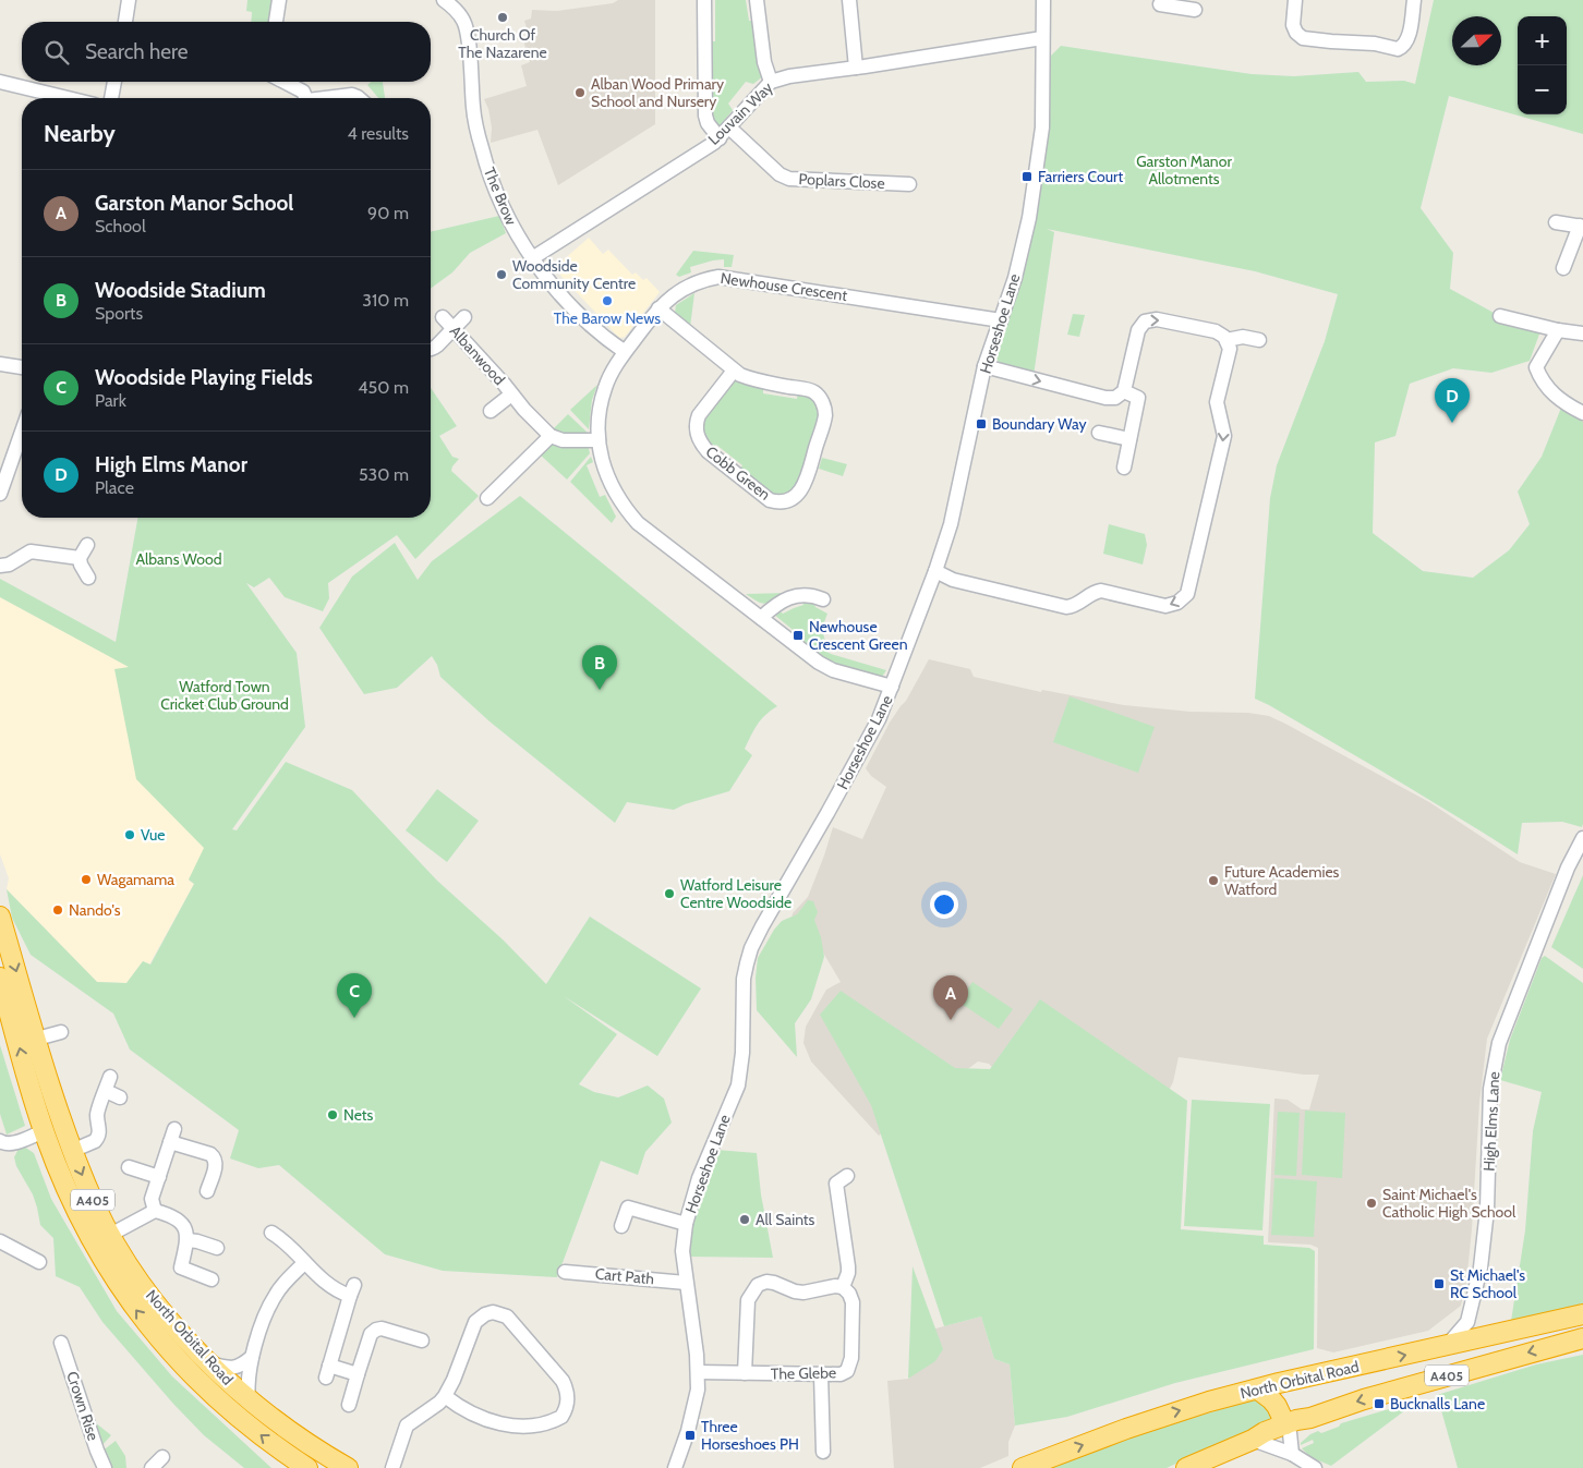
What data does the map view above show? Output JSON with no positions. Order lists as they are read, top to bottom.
{
  "streets": {
    "highway": ["A405", "North Orbital Road"],
    "street": [
      "Louvain Way",
      "Poplars Close",
      "The Brow",
      "Newhouse Crescent",
      "Horseshoe Lane",
      "Albanwood",
      "Cobb Green",
      "High Elms Lane",
      "Cart Path",
      "The Glebe",
      "Crown Rise"
    ]
  },
  "crossings": [
    ["Louvain Way", "Poplars Close"],
    ["Louvain Way", "The Brow"],
    ["Louvain Way", "Horseshoe Lane"],
    ["The Brow", "Newhouse Crescent"],
    ["Newhouse Crescent", "Horseshoe Lane"],
    ["Newhouse Crescent", "Cobb Green"],
    ["Horseshoe Lane", "Cart Path"],
    ["Horseshoe Lane", "The Glebe"],
    ["High Elms Lane", "North Orbital Road"]
  ],
  "parks": ["Garston Manor Allotments", "Albans Wood", "Watford Town Cricket Club Ground"],
  "places": {
    "other": [
      "Church Of The Nazarene",
      "Alban Wood Primary School and Nursery",
      "Woodside Community Centre",
      "The Barow News",
      "Vue",
      "Wagamama",
      "Future Academies Watford",
      "Watford Leisure Centre Woodside",
      "Nando's",
      "Nets",
      "Saint Michael's Catholic High School",
      "All Saints"
    ],
    "transit": [
      "Farriers Court",
      "Boundary Way",
      "Newhouse Crescent Green",
      "St Michael's RC School",
      "Bucknalls Lane",
      "Three Horseshoes PH"
    ]
  },
  "north": "right",
  "page": {
    "map_buttons": ["+", "−"],
    "search": "Search here",
    "heading": ["Nearby", "4 results"],
    "list": [
      {
        "mark": "A",
        "name": "Garston Manor School",
        "note": "School",
        "value": "90 m"
      },
      {
        "mark": "B",
        "name": "Woodside Stadium",
        "note": "Sports",
        "value": "310 m"
      },
      {
        "mark": "C",
        "name": "Woodside Playing Fields",
        "note": "Park",
        "value": "450 m"
      },
      {
        "mark": "D",
        "name": "High Elms Manor",
        "note": "Place",
        "value": "530 m"
      }
    ],
    "pins": [
      "D",
      "B",
      "C",
      "A"
    ]
  }
}
